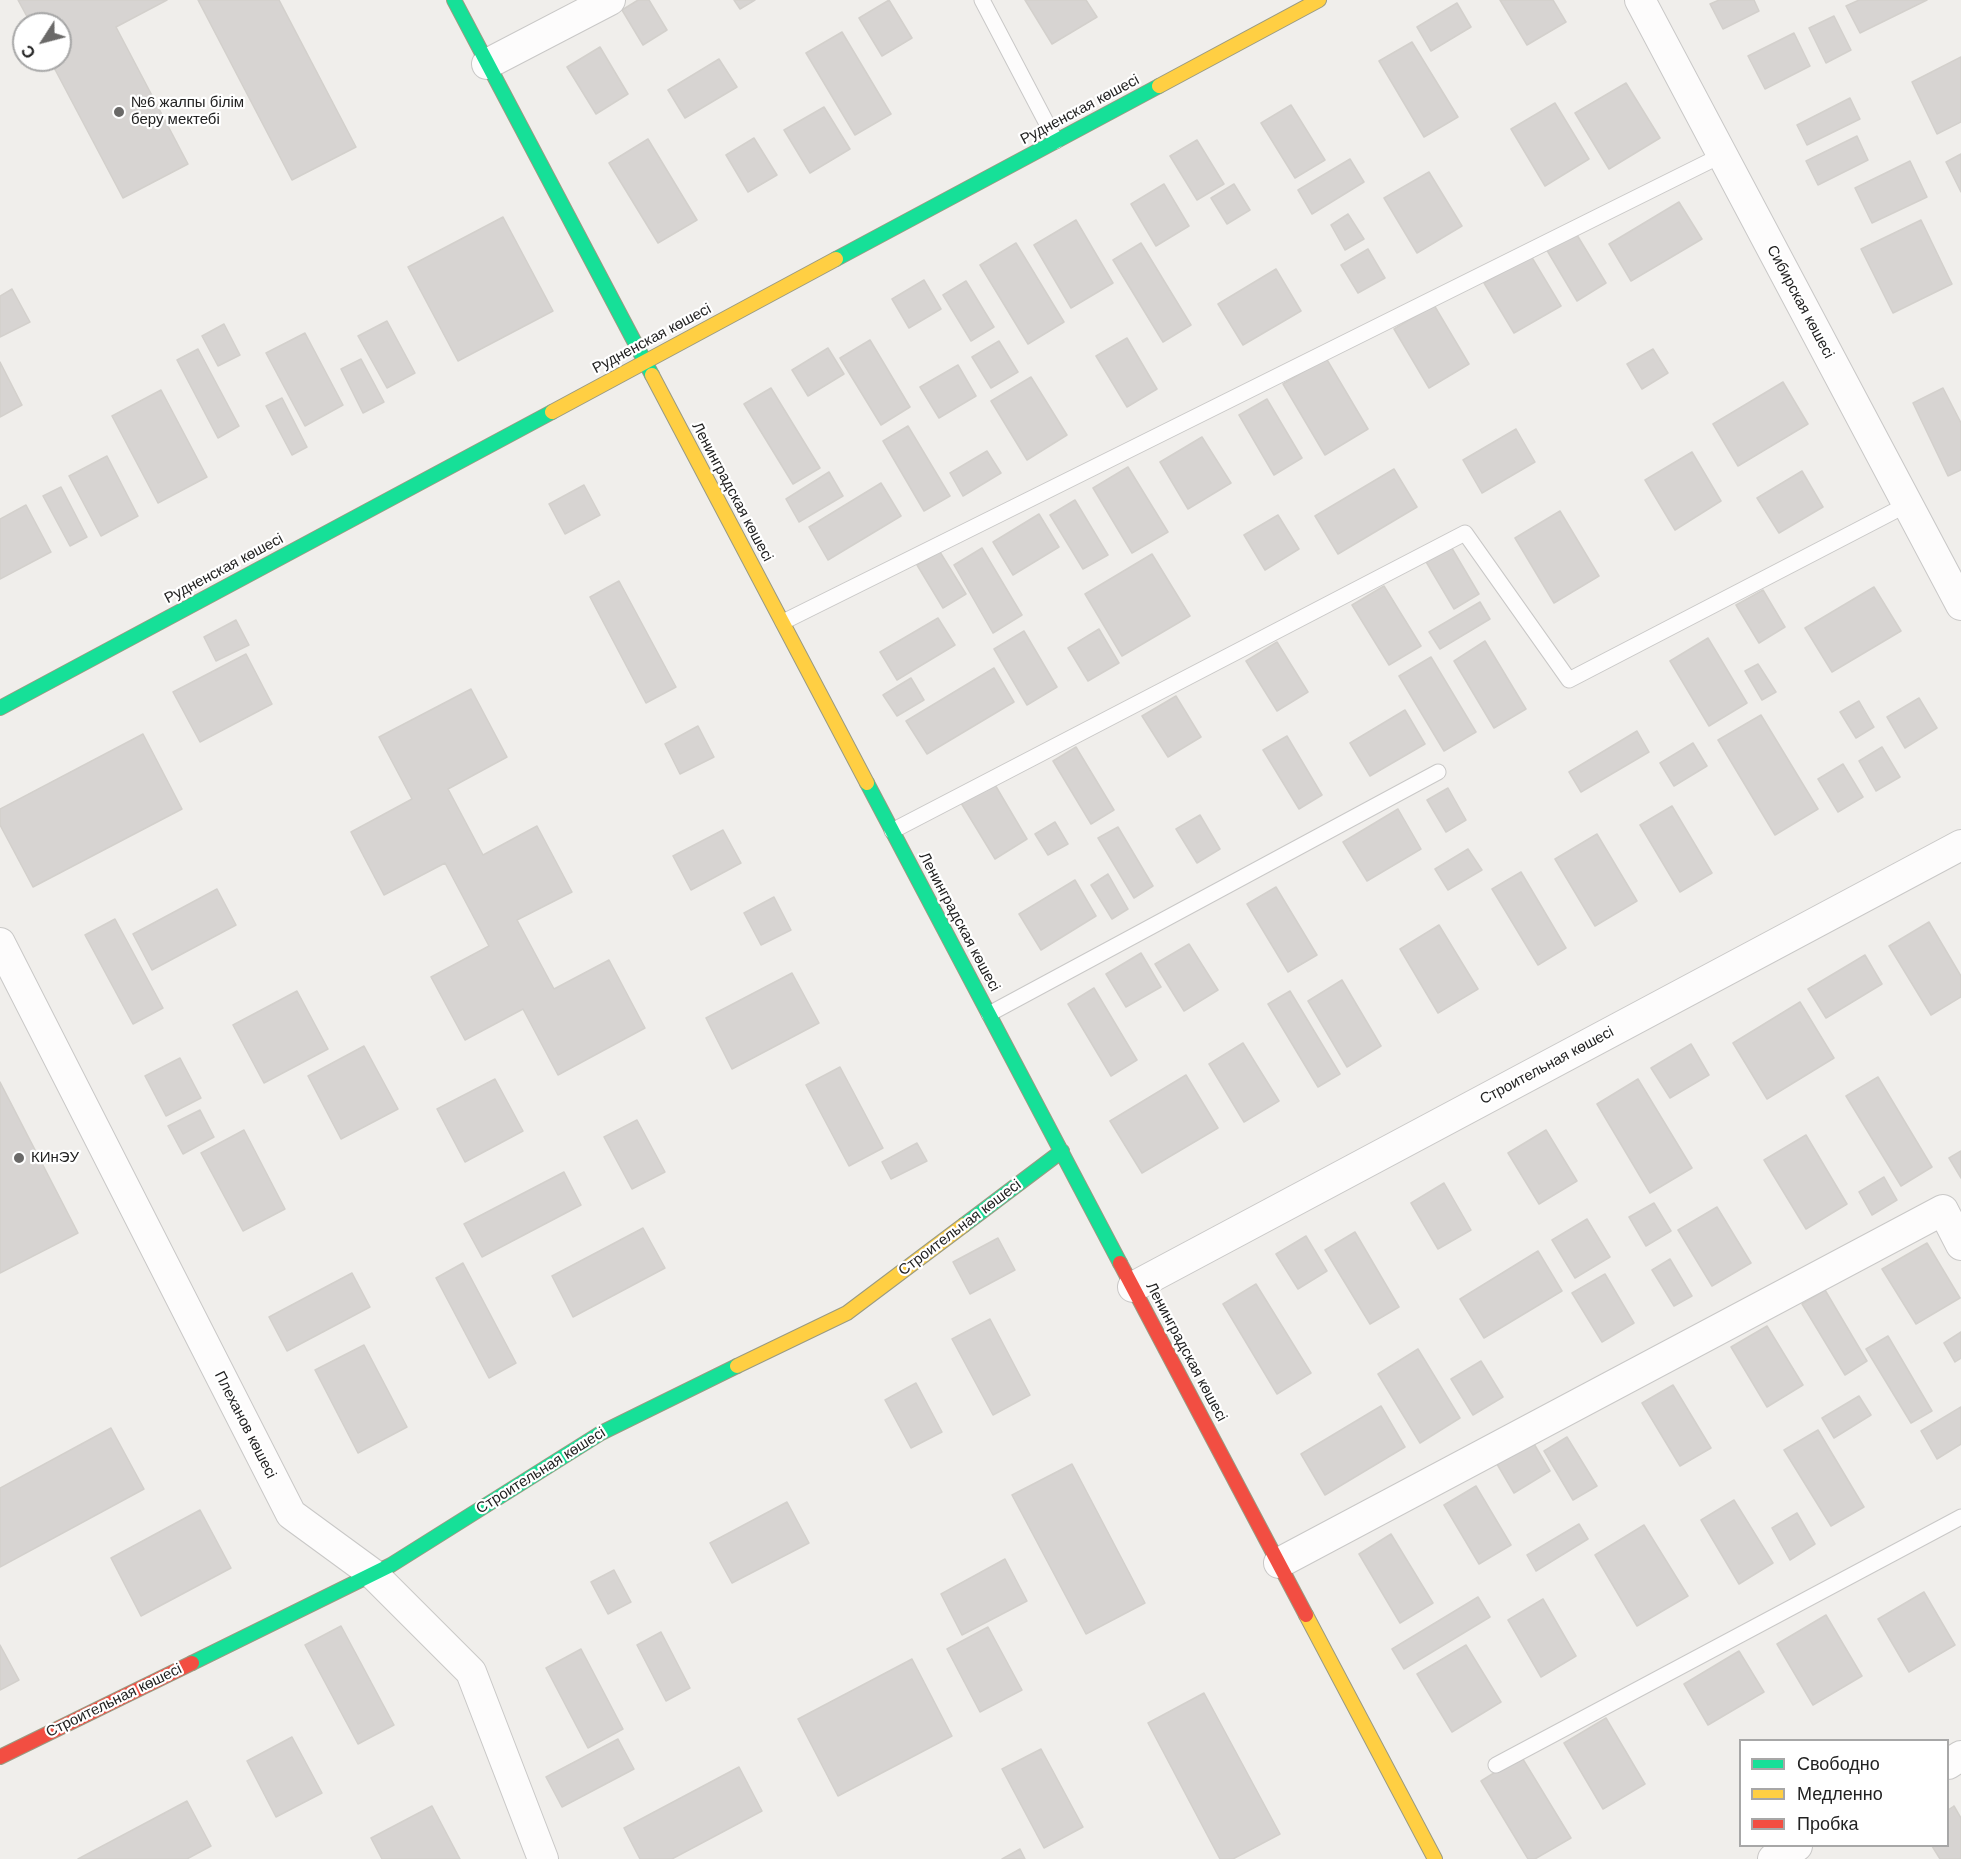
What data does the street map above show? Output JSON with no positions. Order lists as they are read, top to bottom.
{
  "streets": {
    "street": [
      "Рудненская көшесі",
      "Сибирская көшесі",
      "Ленинградская көшесі",
      "Строительная көшесі",
      "Плеханов көшесі"
    ]
  },
  "crossings": [
    ["Рудненская көшесі", "Ленинградская көшесі"],
    ["Ленинградская көшесі", "Строительная көшесі"],
    ["Строительная көшесі", "Плеханов көшесі"]
  ],
  "places": ["№6 жалпы білім беру мектебі", "КИнЭУ"],
  "legend": ["Свободно", "Медленно", "Пробка"],
  "north": "bottom left"
}
